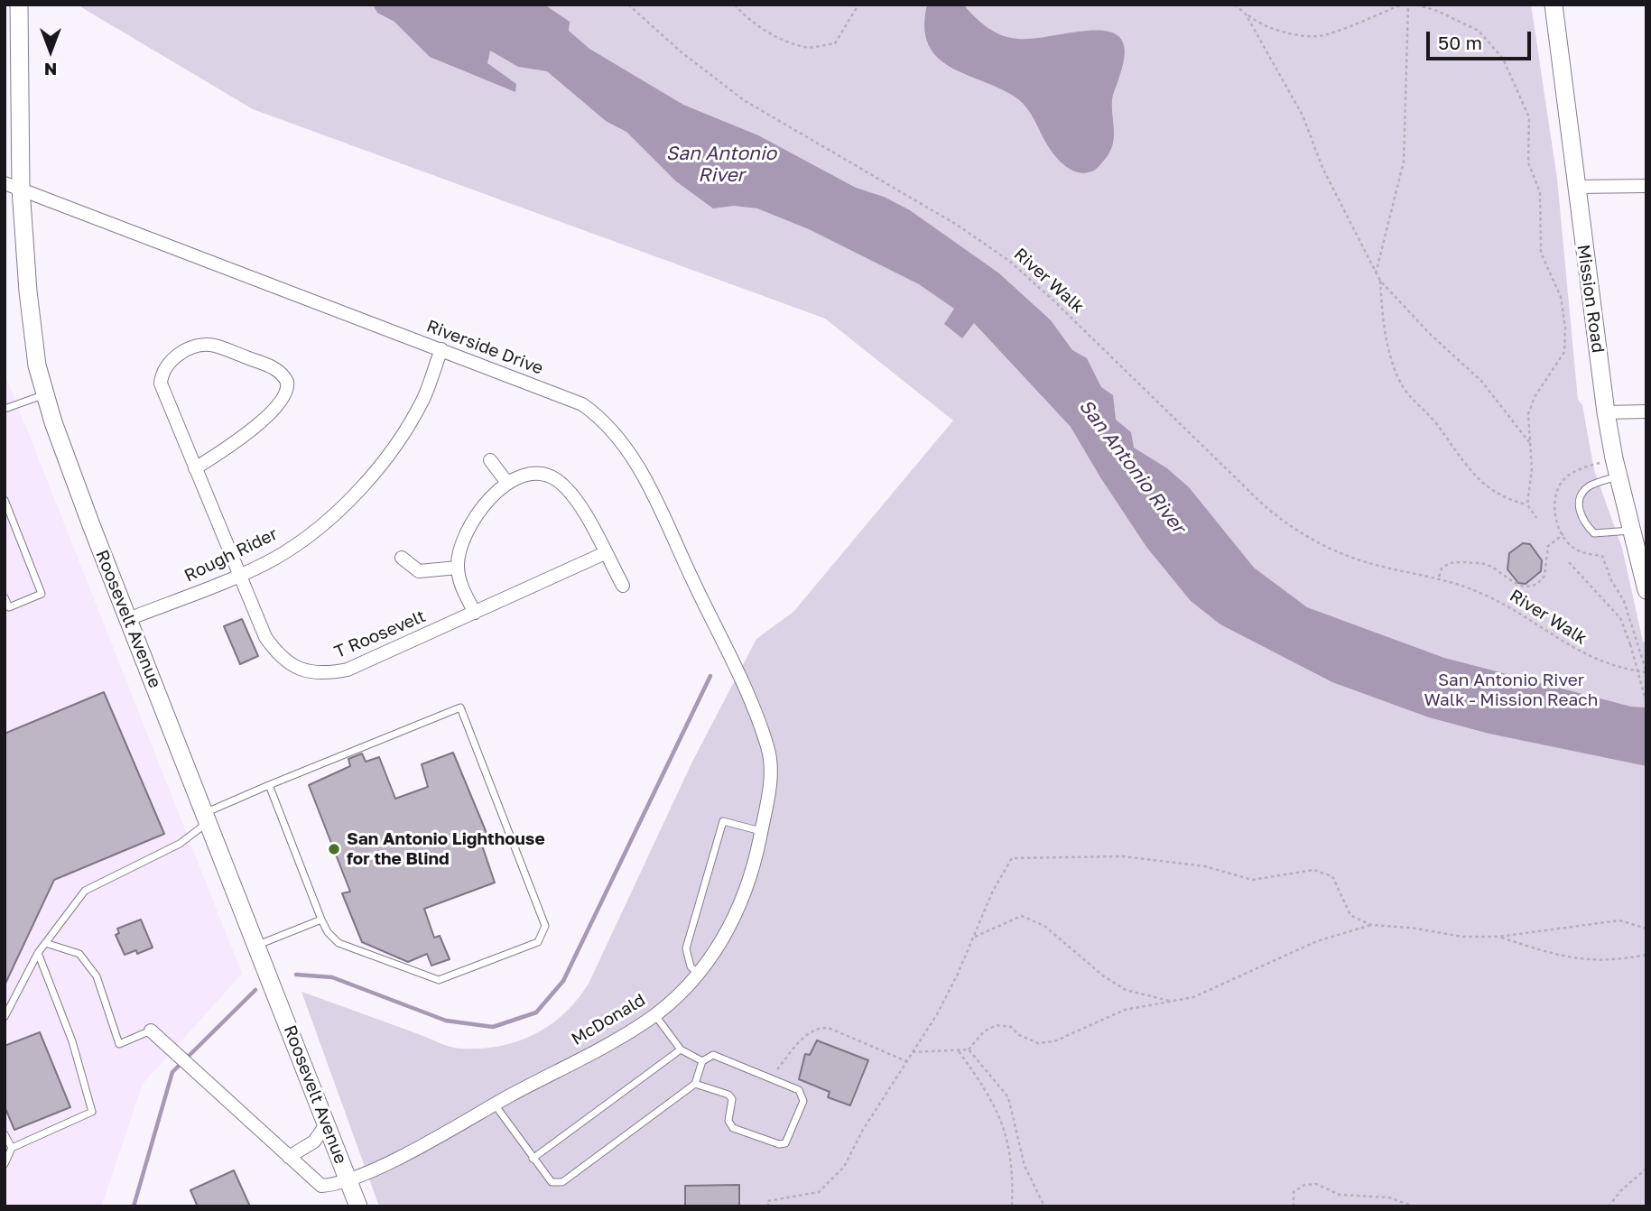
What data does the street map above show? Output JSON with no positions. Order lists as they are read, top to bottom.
{
  "streets": {
    "main road": ["Mission Road", "Roosevelt Avenue"],
    "street": [
      "Riverside Drive",
      "Rough Rider",
      "T Roosevelt",
      "McDonald"
    ],
    "path": ["River Walk"]
  },
  "crossings": [
    ["Riverside Drive", "Rough Rider"],
    ["Riverside Drive", "Roosevelt Avenue"],
    ["Riverside Drive", "McDonald"],
    ["Rough Rider", "Roosevelt Avenue"],
    ["Rough Rider", "T Roosevelt"],
    ["Roosevelt Avenue", "McDonald"]
  ],
  "water": ["San Antonio River"],
  "parks": ["San Antonio River Walk - Mission Reach"],
  "places": ["San Antonio Lighthouse for the Blind"],
  "scale_bar": "50 m",
  "north": "bottom"
}
